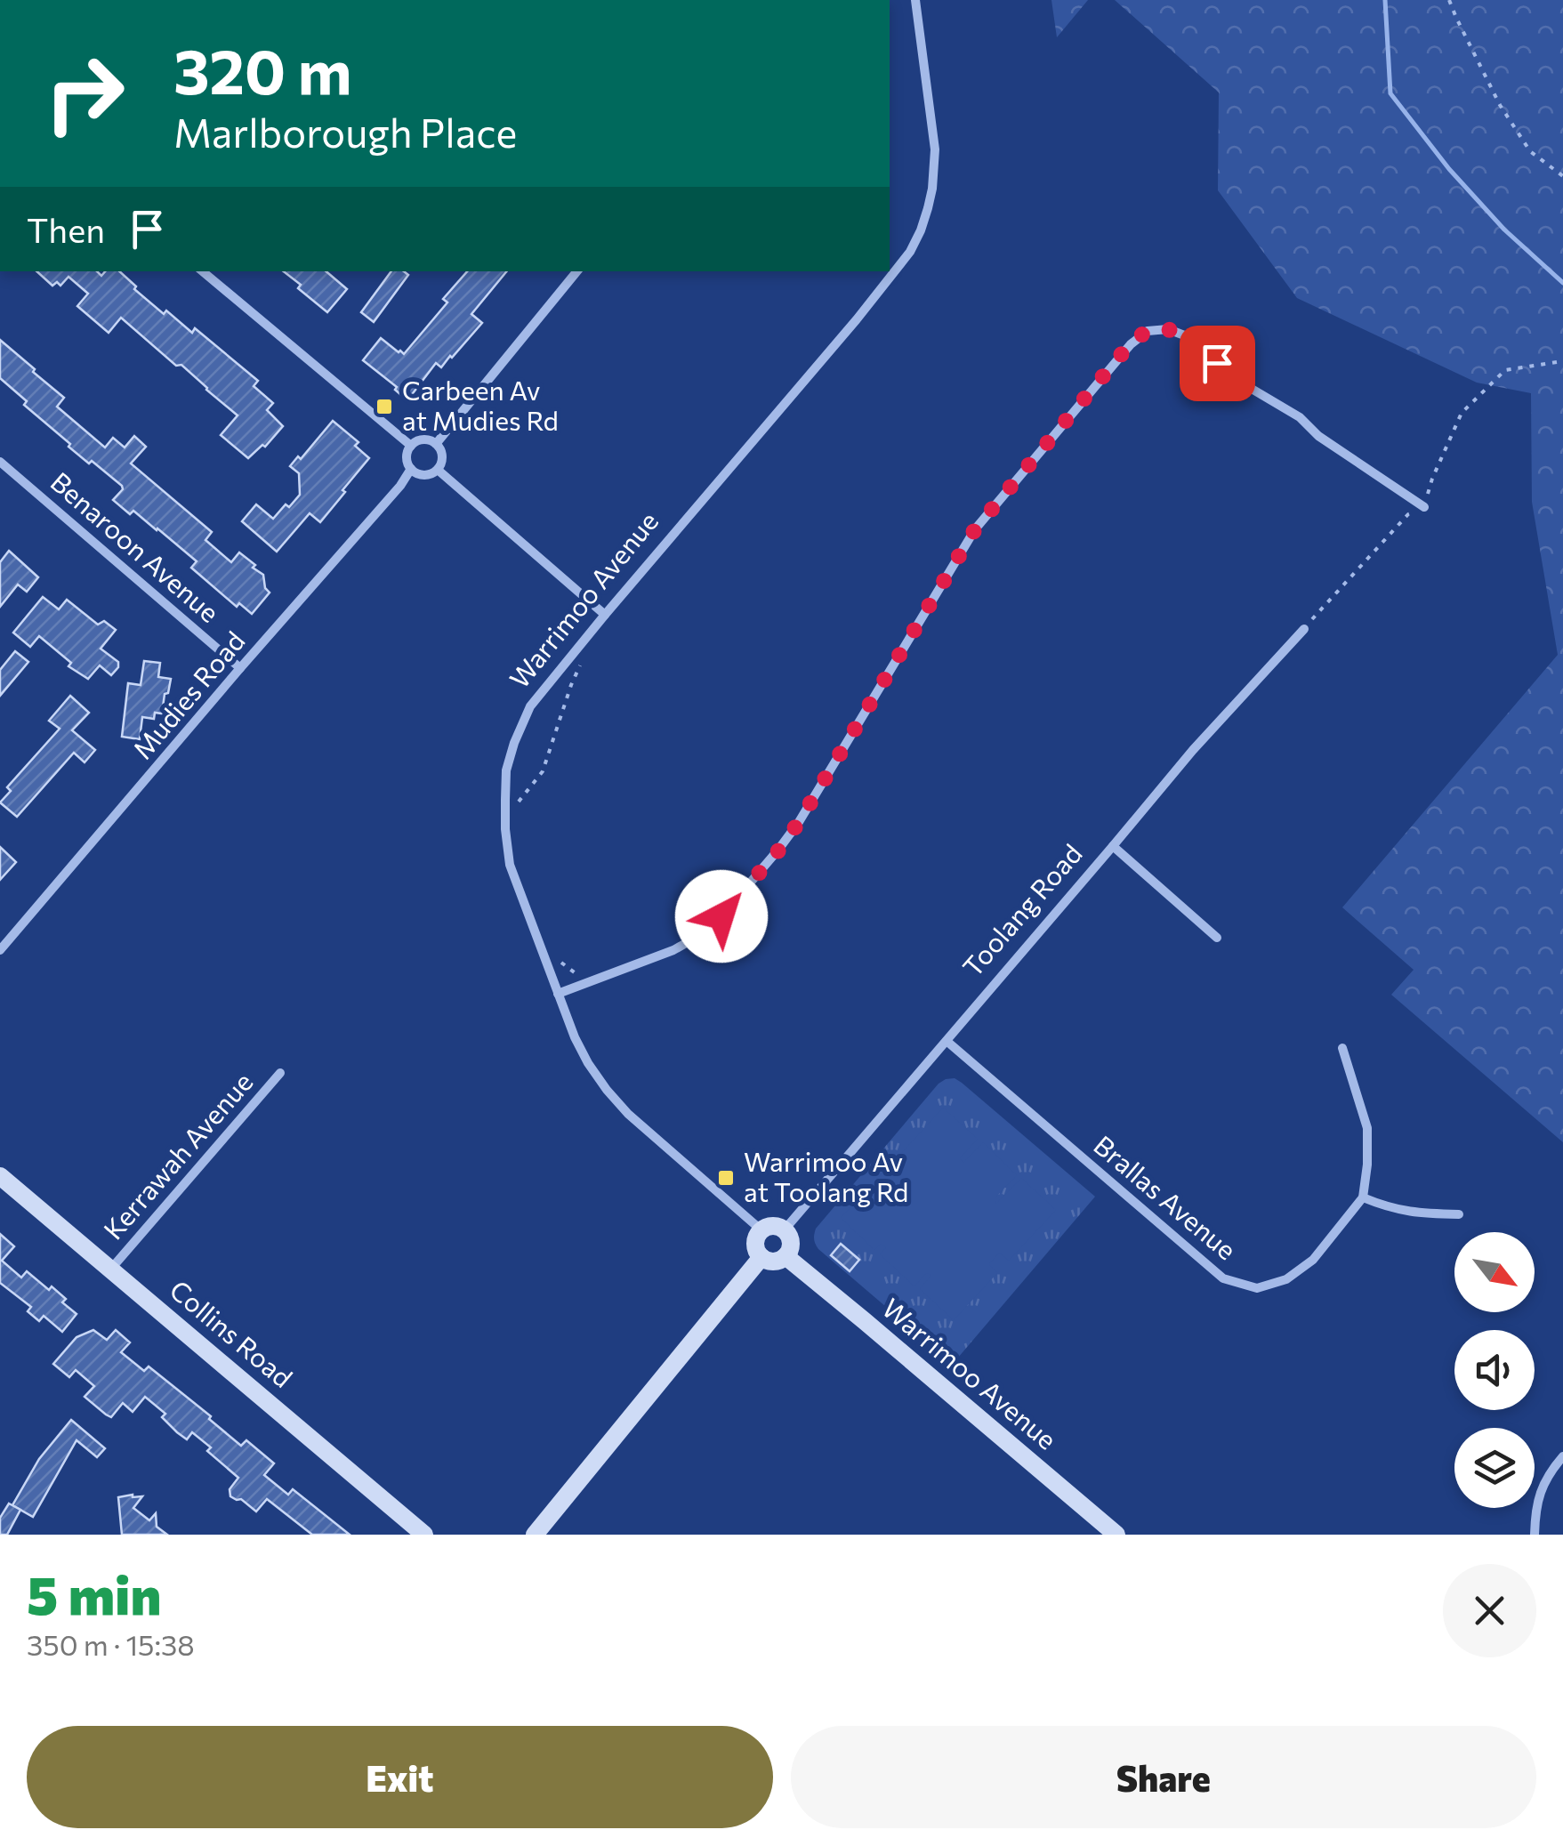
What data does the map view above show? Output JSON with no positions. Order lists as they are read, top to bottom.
{
  "streets": {
    "street": [
      "Benaroon Avenue",
      "Warrimoo Avenue",
      "Mudies Road",
      "Toolang Road",
      "Kerrawah Avenue",
      "Brallas Avenue",
      "Collins Road"
    ]
  },
  "crossings": [
    ["Benaroon Avenue", "Mudies Road"],
    ["Warrimoo Avenue", "Toolang Road"],
    ["Toolang Road", "Brallas Avenue"],
    ["Kerrawah Avenue", "Collins Road"]
  ],
  "places": {
    "transit": ["Carbeen Av at Mudies Rd", "Warrimoo Av at Toolang Rd"]
  },
  "north": "bottom right",
  "page": {
    "turn": ["320 m", "Marlborough Place"],
    "then": "Then",
    "heading": ["5 min", "350 m · 15:38"],
    "buttons": ["Exit", "Share"]
  }
}
